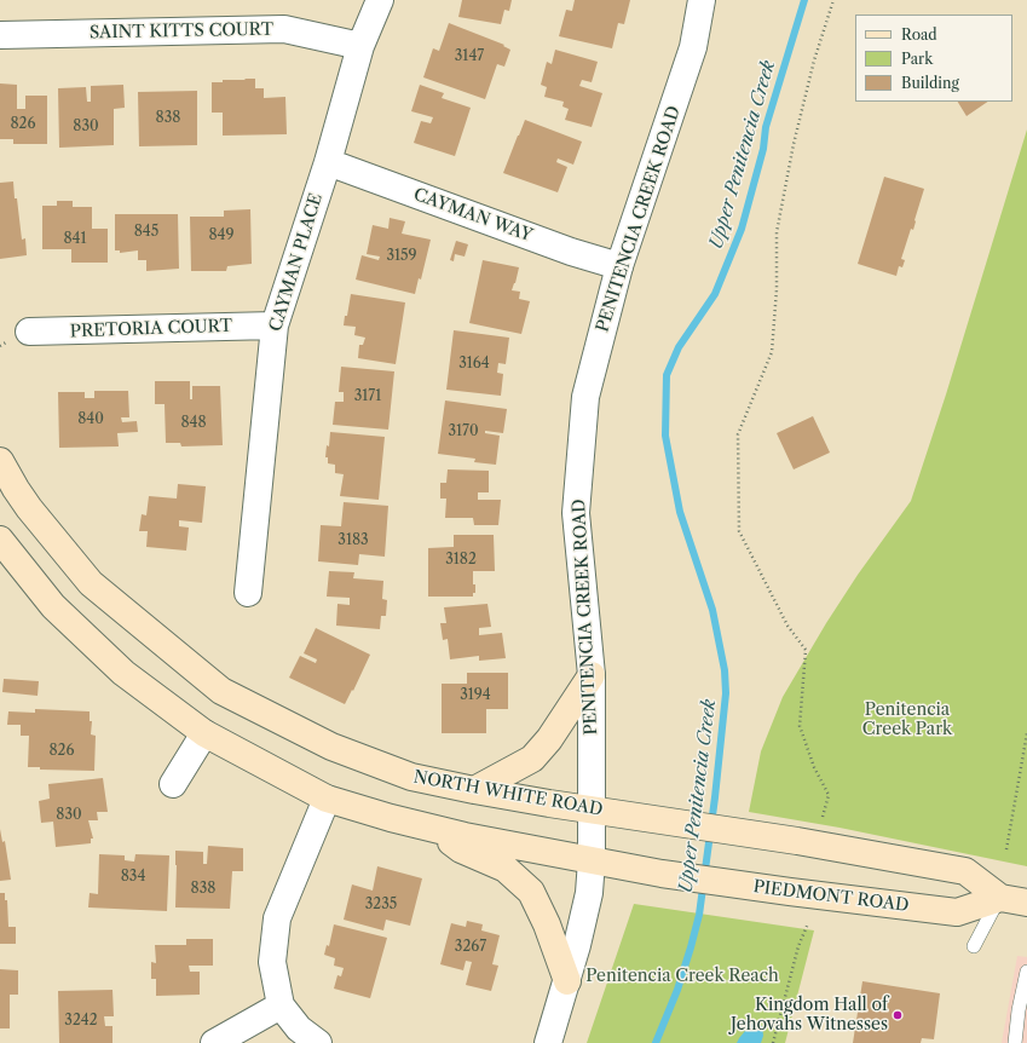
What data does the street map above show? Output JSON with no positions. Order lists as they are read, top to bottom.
{
  "streets": {
    "main road": ["NORTH WHITE ROAD", "PIEDMONT ROAD"],
    "street": [
      "SAINT KITTS COURT",
      "CAYMAN WAY",
      "PENITENCIA CREEK ROAD",
      "CAYMAN PLACE",
      "PRETORIA COURT"
    ]
  },
  "crossings": [
    ["SAINT KITTS COURT", "CAYMAN PLACE"],
    ["CAYMAN WAY", "PENITENCIA CREEK ROAD"],
    ["CAYMAN WAY", "CAYMAN PLACE"],
    ["PENITENCIA CREEK ROAD", "NORTH WHITE ROAD"],
    ["PENITENCIA CREEK ROAD", "PIEDMONT ROAD"],
    ["CAYMAN PLACE", "PRETORIA COURT"],
    ["NORTH WHITE ROAD", "PIEDMONT ROAD"]
  ],
  "water": ["Upper Penitencia Creek"],
  "parks": ["Penitencia Creek Park", "Penitencia Creek Reach"],
  "places": ["Kingdom Hall of Jehovahs Witnesses"],
  "house_numbers": [
    "3147",
    "838",
    "826",
    "830",
    "845",
    "849",
    "841",
    "3159",
    "3164",
    "3171",
    "840",
    "848",
    "3170",
    "3183",
    "3182",
    "3194",
    "826",
    "830",
    "834",
    "838",
    "3235",
    "3267",
    "3242"
  ],
  "legend": ["Road", "Park", "Building"]
}
